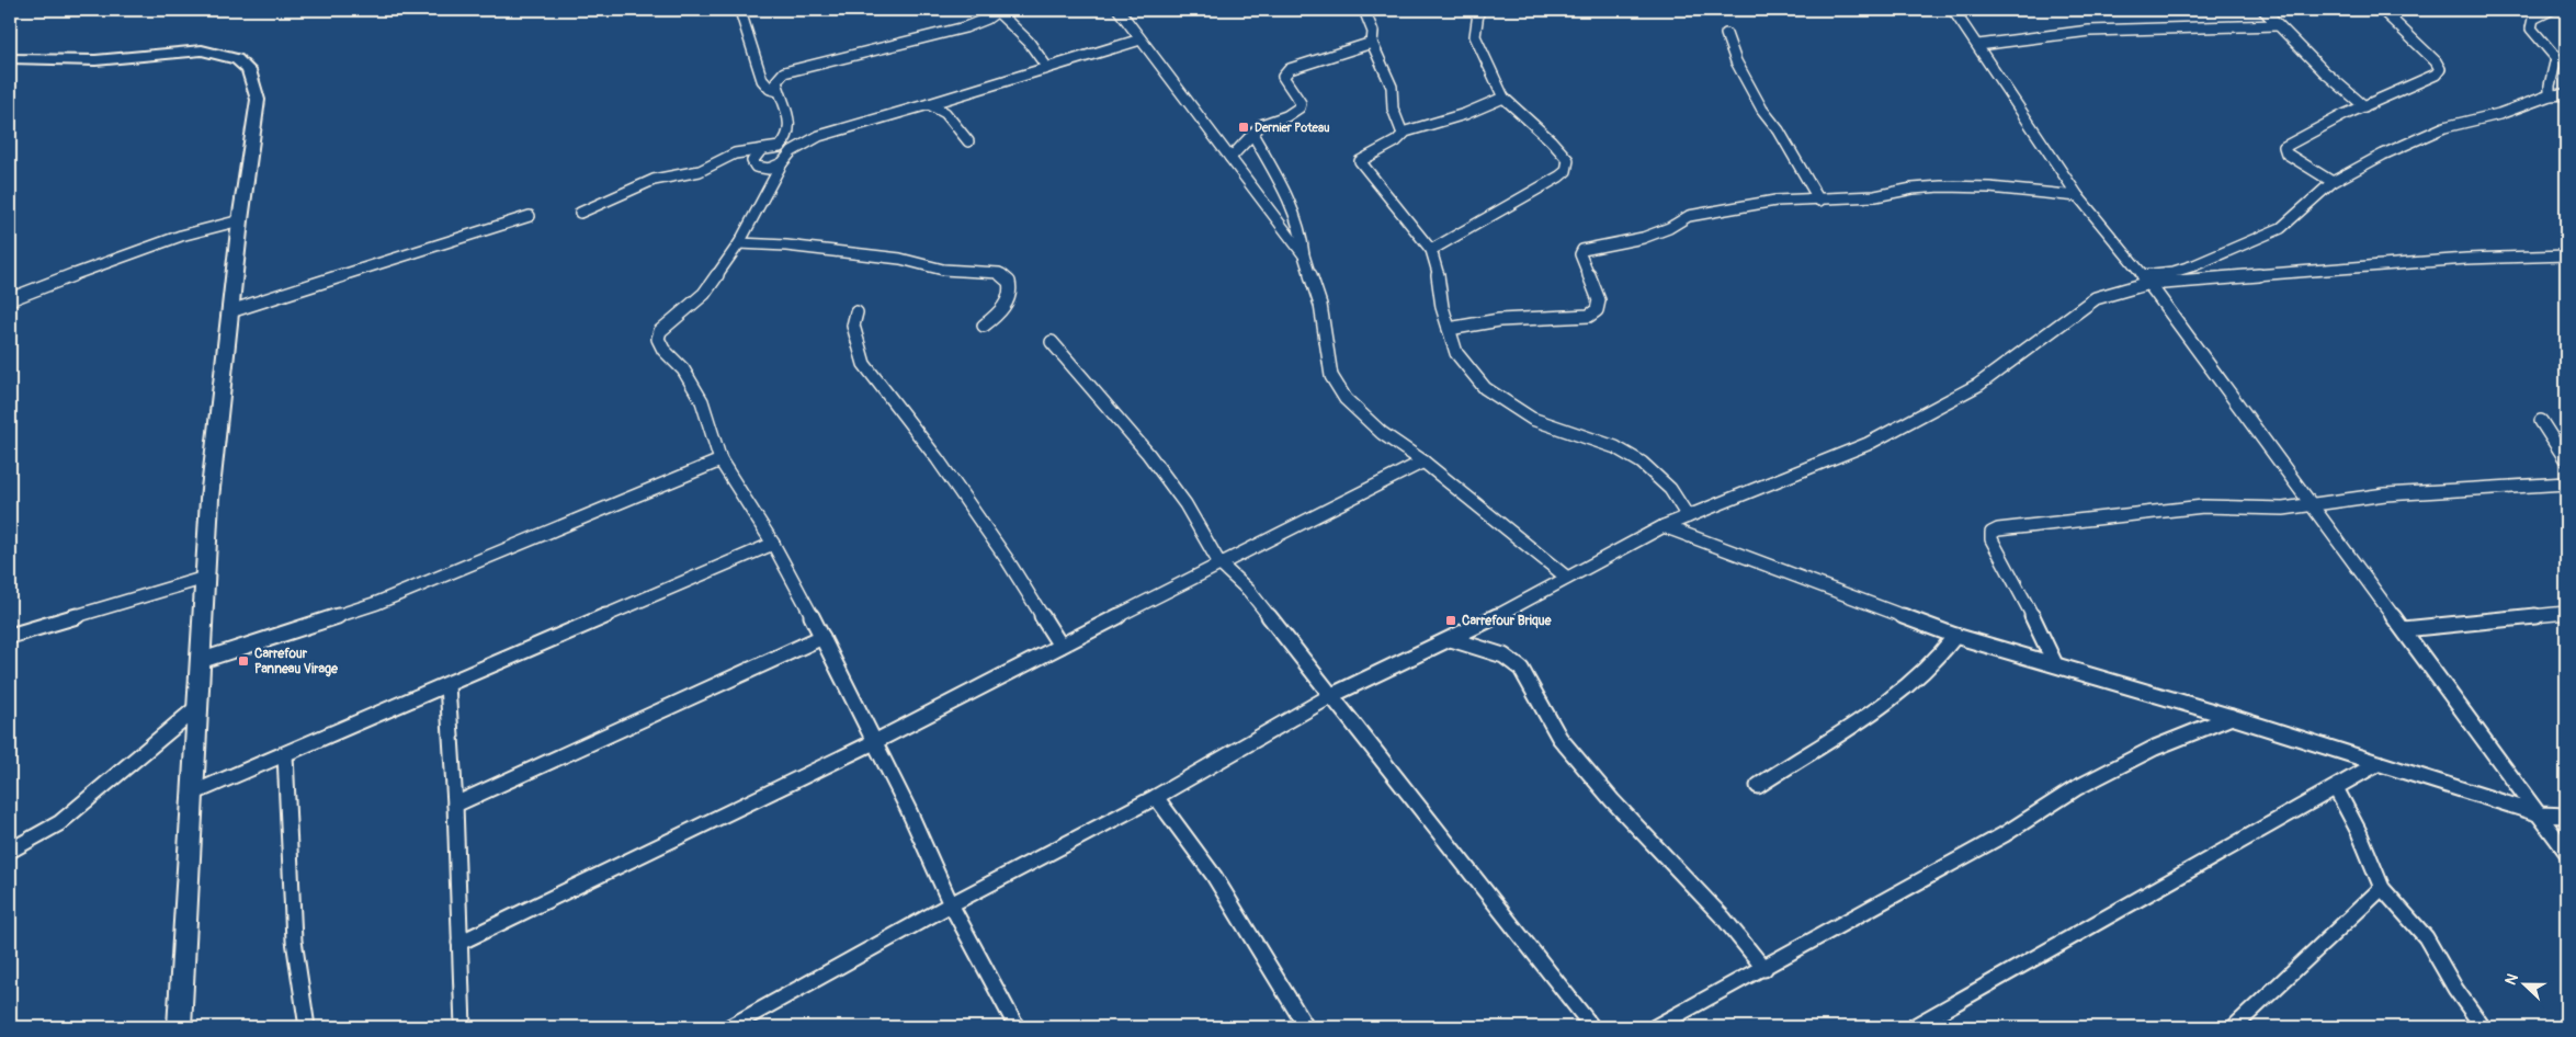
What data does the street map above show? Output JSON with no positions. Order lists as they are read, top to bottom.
{
  "places": {
    "transit": ["Dernier Poteau", "Carrefour Brique", "Carrefour Panneau Virage"]
  },
  "north": "left"
}
